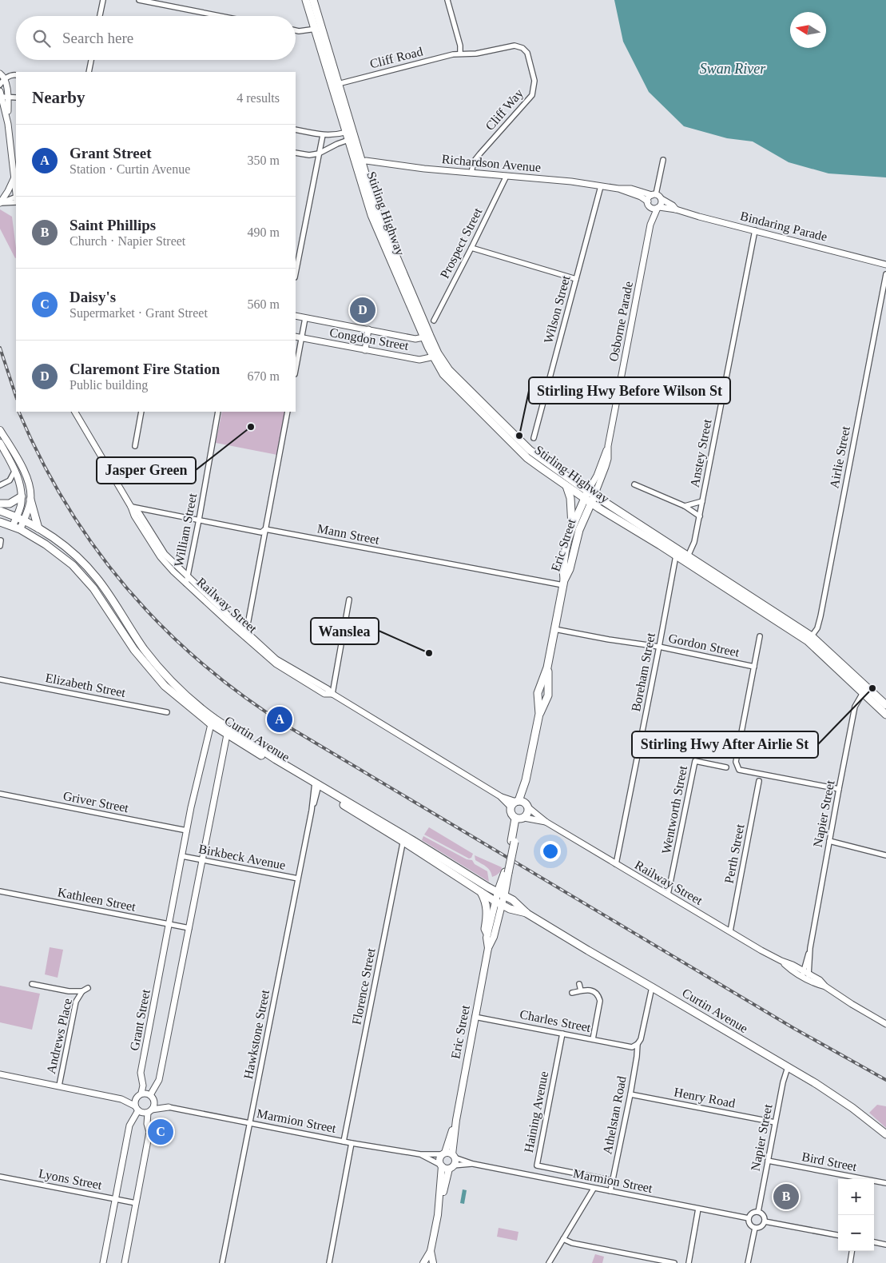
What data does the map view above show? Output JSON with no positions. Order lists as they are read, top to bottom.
{
  "streets": {
    "main road": ["Stirling Highway", "Eric Street", "Curtin Avenue"],
    "street": [
      "Cliff Road",
      "Cliff Way",
      "Richardson Avenue",
      "Bindaring Parade",
      "Prospect Street",
      "Wilson Street",
      "Osborne Parade",
      "Congdon Street",
      "Anstey Street",
      "Airlie Street",
      "William Street",
      "Mann Street",
      "Railway Street",
      "Gordon Street",
      "Boreham Street",
      "Elizabeth Street",
      "Griver Street",
      "Wentworth Street",
      "Napier Street",
      "Perth Street",
      "Birkbeck Avenue",
      "Kathleen Street",
      "Florence Street",
      "Grant Street",
      "Charles Street",
      "Hawkstone Street",
      "Andrews Place",
      "Henry Road",
      "Haining Avenue",
      "Athelstan Road",
      "Marmion Street",
      "Bird Street",
      "Lyons Street"
    ]
  },
  "crossings": [
    ["Cliff Road", "Cliff Way"],
    ["Cliff Road", "Stirling Highway"],
    ["Cliff Way", "Richardson Avenue"],
    ["Richardson Avenue", "Stirling Highway"],
    ["Richardson Avenue", "Bindaring Parade"],
    ["Richardson Avenue", "Prospect Street"],
    ["Richardson Avenue", "Wilson Street"],
    ["Richardson Avenue", "Osborne Parade"],
    ["Stirling Highway", "Osborne Parade"],
    ["Stirling Highway", "Congdon Street"],
    ["Stirling Highway", "Anstey Street"],
    ["Stirling Highway", "Airlie Street"],
    ["Stirling Highway", "Eric Street"],
    ["Stirling Highway", "Boreham Street"],
    ["Stirling Highway", "Napier Street"],
    ["Bindaring Parade", "Osborne Parade"],
    ["Bindaring Parade", "Anstey Street"],
    ["Osborne Parade", "Eric Street"],
    ["William Street", "Mann Street"],
    ["William Street", "Railway Street"],
    ["Mann Street", "Eric Street"],
    ["Mann Street", "Railway Street"],
    ["Eric Street", "Railway Street"],
    ["Eric Street", "Gordon Street"],
    ["Eric Street", "Curtin Avenue"],
    ["Eric Street", "Charles Street"],
    ["Eric Street", "Marmion Street"],
    ["Railway Street", "Boreham Street"],
    ["Railway Street", "Wentworth Street"],
    ["Railway Street", "Napier Street"],
    ["Railway Street", "Perth Street"],
    ["Gordon Street", "Boreham Street"],
    ["Curtin Avenue", "Napier Street"],
    ["Curtin Avenue", "Florence Street"],
    ["Curtin Avenue", "Grant Street"],
    ["Curtin Avenue", "Hawkstone Street"],
    ["Curtin Avenue", "Athelstan Road"],
    ["Griver Street", "Grant Street"],
    ["Napier Street", "Henry Road"],
    ["Napier Street", "Marmion Street"],
    ["Napier Street", "Bird Street"],
    ["Birkbeck Avenue", "Grant Street"],
    ["Birkbeck Avenue", "Hawkstone Street"],
    ["Kathleen Street", "Grant Street"],
    ["Florence Street", "Marmion Street"],
    ["Grant Street", "Marmion Street"],
    ["Charles Street", "Haining Avenue"],
    ["Charles Street", "Athelstan Road"],
    ["Hawkstone Street", "Marmion Street"],
    ["Henry Road", "Athelstan Road"],
    ["Haining Avenue", "Athelstan Road"],
    ["Athelstan Road", "Marmion Street"]
  ],
  "water": ["Swan River"],
  "places": [
    "Jasper Green",
    "Stirling Hwy Before Wilson St",
    "Wanslea",
    "Stirling Hwy After Airlie St"
  ],
  "north": "left",
  "page": {
    "search": "Search here",
    "heading": ["Nearby", "4 results"],
    "list": [
      {
        "mark": "A",
        "name": "Grant Street",
        "note": "Station · Curtin Avenue",
        "value": "350 m"
      },
      {
        "mark": "B",
        "name": "Saint Phillips",
        "note": "Church · Napier Street",
        "value": "490 m"
      },
      {
        "mark": "C",
        "name": "Daisy's",
        "note": "Supermarket · Grant Street",
        "value": "560 m"
      },
      {
        "mark": "D",
        "name": "Claremont Fire Station",
        "note": "Public building",
        "value": "670 m"
      }
    ],
    "pins": [
      "D",
      "A",
      "C",
      "B"
    ],
    "map_buttons": ["+", "−"]
  }
}
